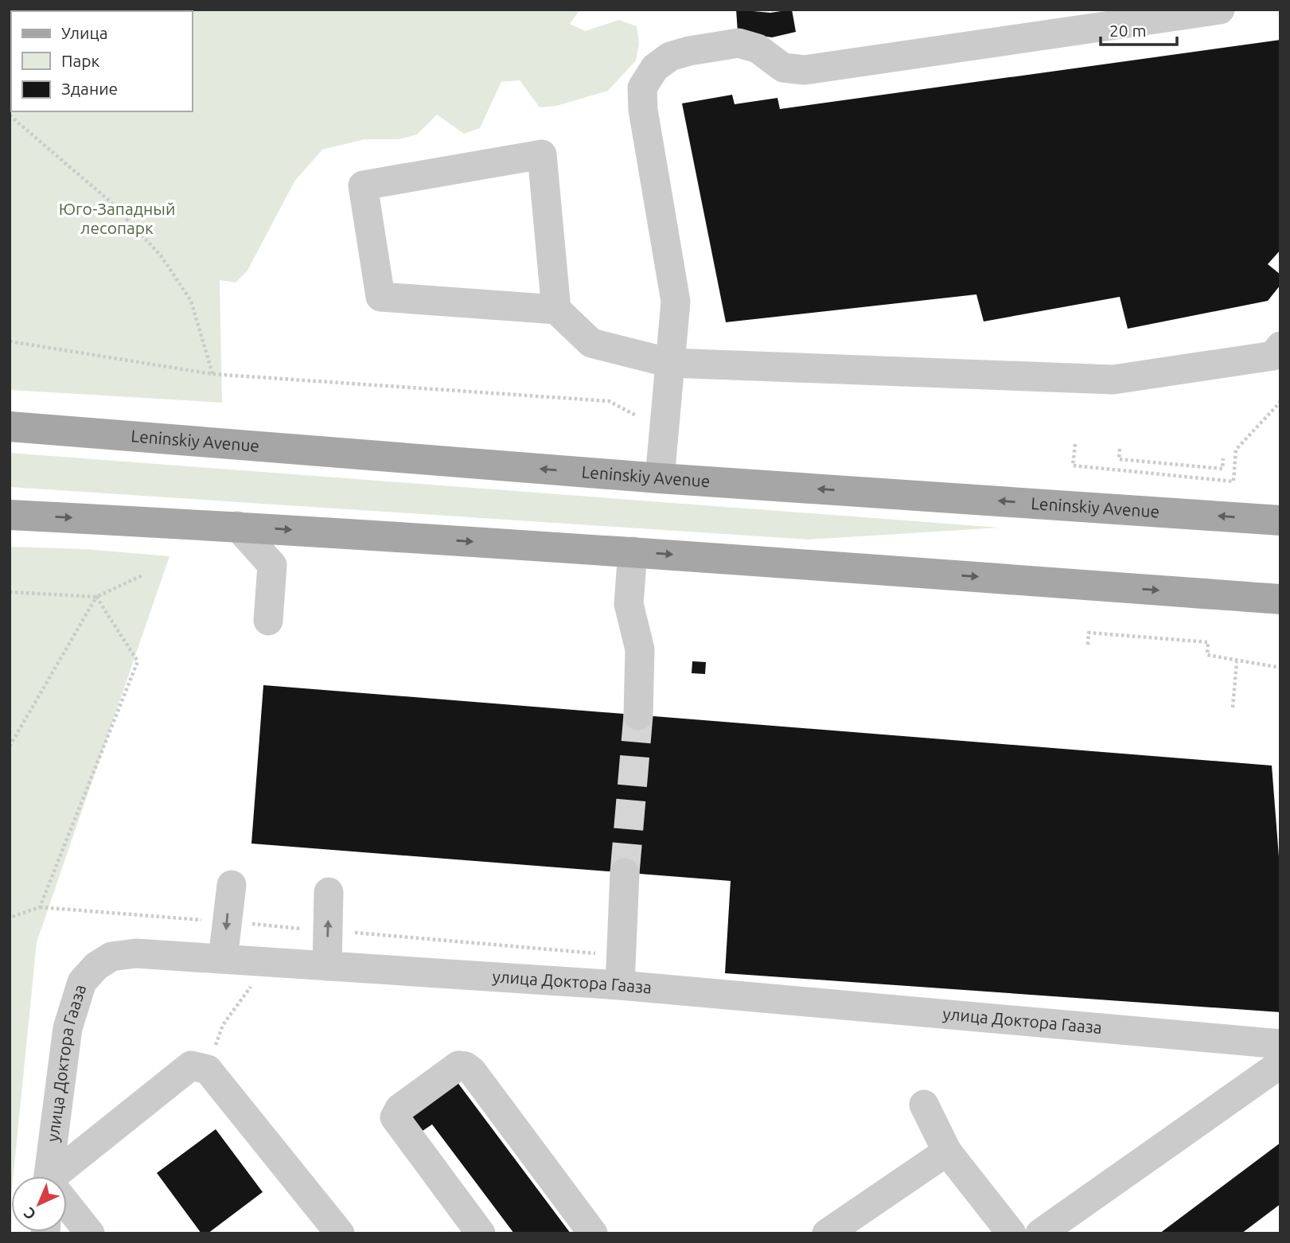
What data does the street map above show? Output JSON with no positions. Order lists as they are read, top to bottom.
{
  "streets": {
    "main road": ["Leninskiy Avenue"],
    "street": ["улица Доктора Гааза"]
  },
  "parks": ["Юго-Западный лесопарк"],
  "legend": ["Улица", "Парк", "Здание"],
  "scale_bar": "20 m",
  "north": "bottom left"
}
